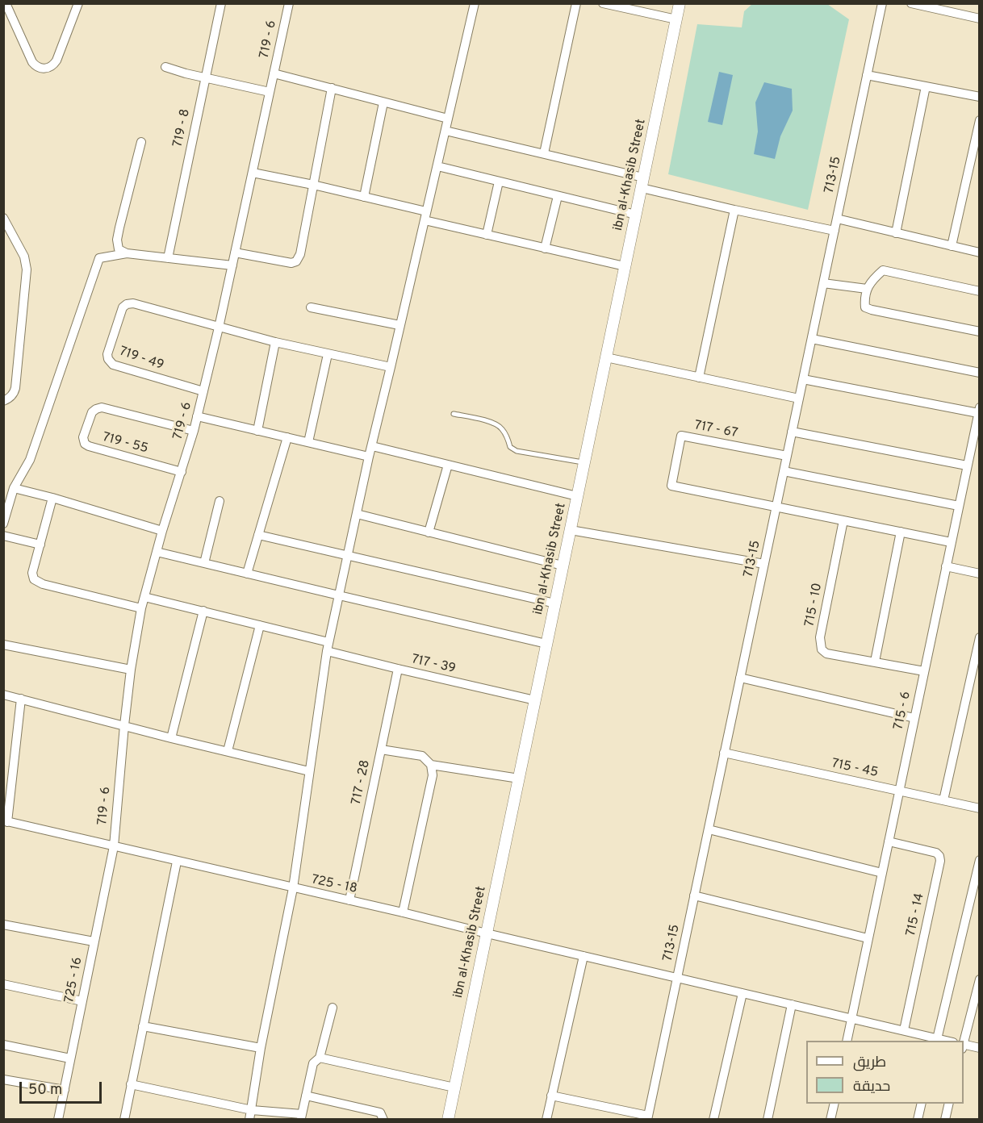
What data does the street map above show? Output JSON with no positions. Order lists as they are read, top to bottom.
{
  "streets": {
    "street": [
      "719 - 6",
      "719 - 8",
      "ibn al-Khasib Street",
      "713-15",
      "719 - 49",
      "717 - 67",
      "719 - 55",
      "715 - 10",
      "717 - 39",
      "715 - 6",
      "715 - 45",
      "717 - 28",
      "725 - 18",
      "715 - 14",
      "725 - 16"
    ]
  },
  "crossings": [
    ["719 - 6", "719 - 49"],
    ["719 - 6", "719 - 55"],
    ["719 - 6", "717 - 39"],
    ["719 - 6", "725 - 18"],
    ["719 - 6", "725 - 16"],
    ["ibn al-Khasib Street", "717 - 39"],
    ["ibn al-Khasib Street", "725 - 18"],
    ["713-15", "717 - 67"],
    ["713-15", "715 - 45"],
    ["713-15", "725 - 18"],
    ["715 - 10", "715 - 6"],
    ["717 - 39", "717 - 28"],
    ["715 - 6", "715 - 45"],
    ["715 - 6", "725 - 18"],
    ["715 - 6", "715 - 14"],
    ["717 - 28", "725 - 18"],
    ["725 - 18", "715 - 14"],
    ["725 - 18", "725 - 16"]
  ],
  "legend": ["طريق", "حديقة"],
  "scale_bar": "50 m"
}
